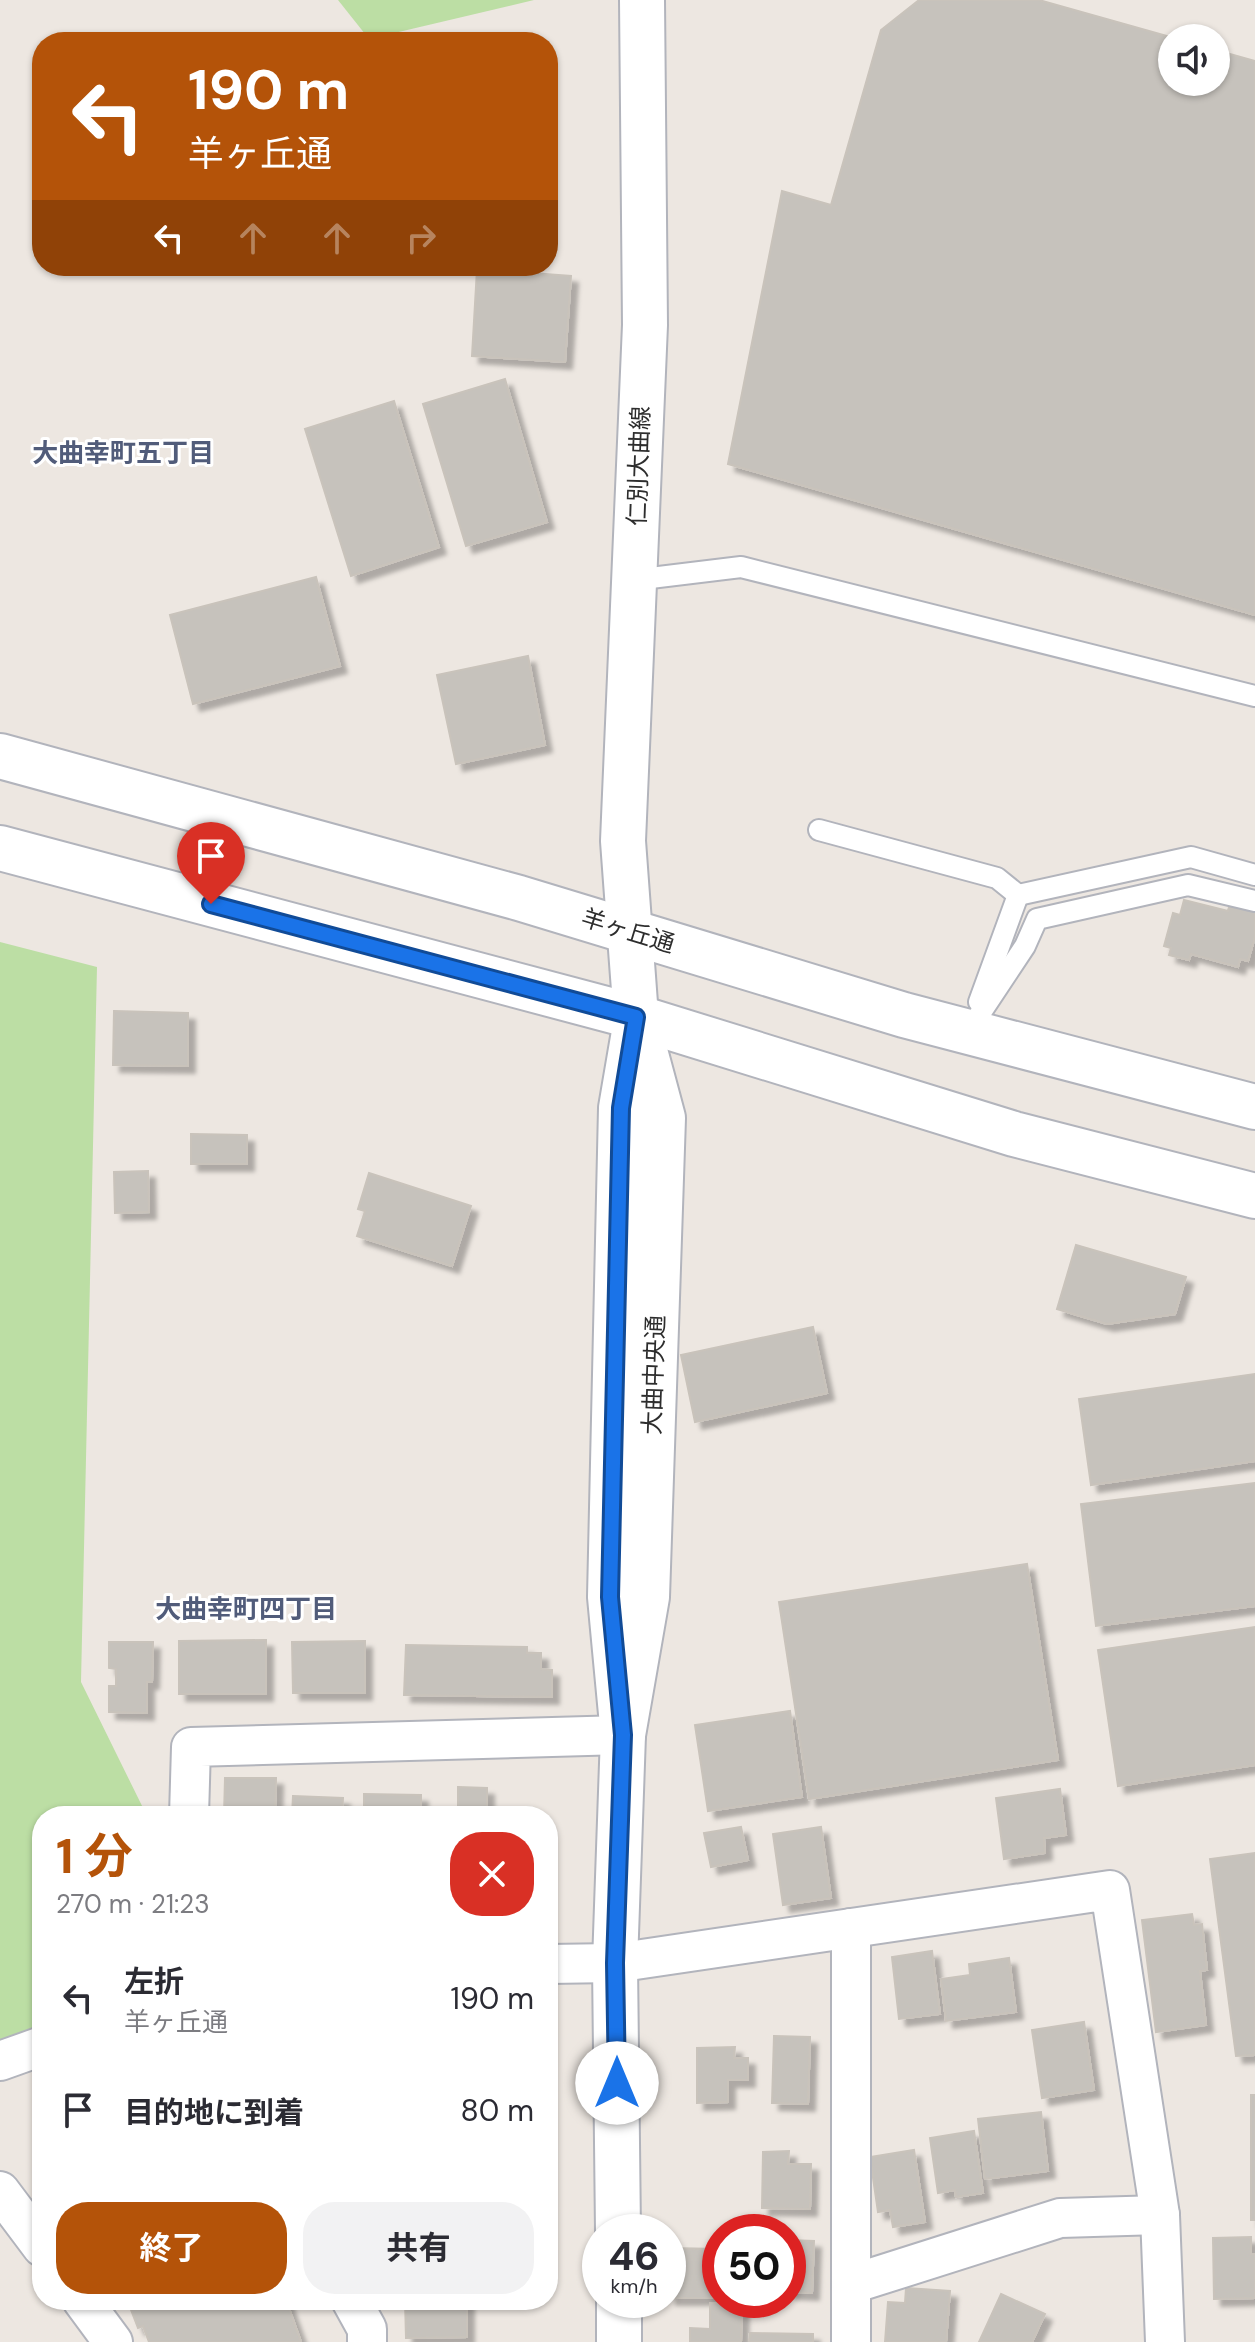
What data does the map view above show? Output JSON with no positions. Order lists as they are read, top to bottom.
{
  "streets": {
    "main road": ["仁別大曲線", "羊ヶ丘通", "大曲中央通"]
  },
  "crossings": [
    ["仁別大曲線", "羊ヶ丘通"],
    ["仁別大曲線", "大曲中央通"],
    ["羊ヶ丘通", "大曲中央通"]
  ],
  "districts": ["大曲幸町五丁目", "大曲幸町四丁目"],
  "page": {
    "turn": ["190 m", "羊ヶ丘通"],
    "heading": ["1 分", "270 m · 21:23"],
    "list": [
      {
        "name": "左折",
        "note": "羊ヶ丘通",
        "value": "190 m"
      },
      {
        "name": "目的地に到着",
        "value": "80 m"
      }
    ],
    "buttons": ["終了", "共有"],
    "speed": "46 km/h",
    "limit": "50"
  }
}
